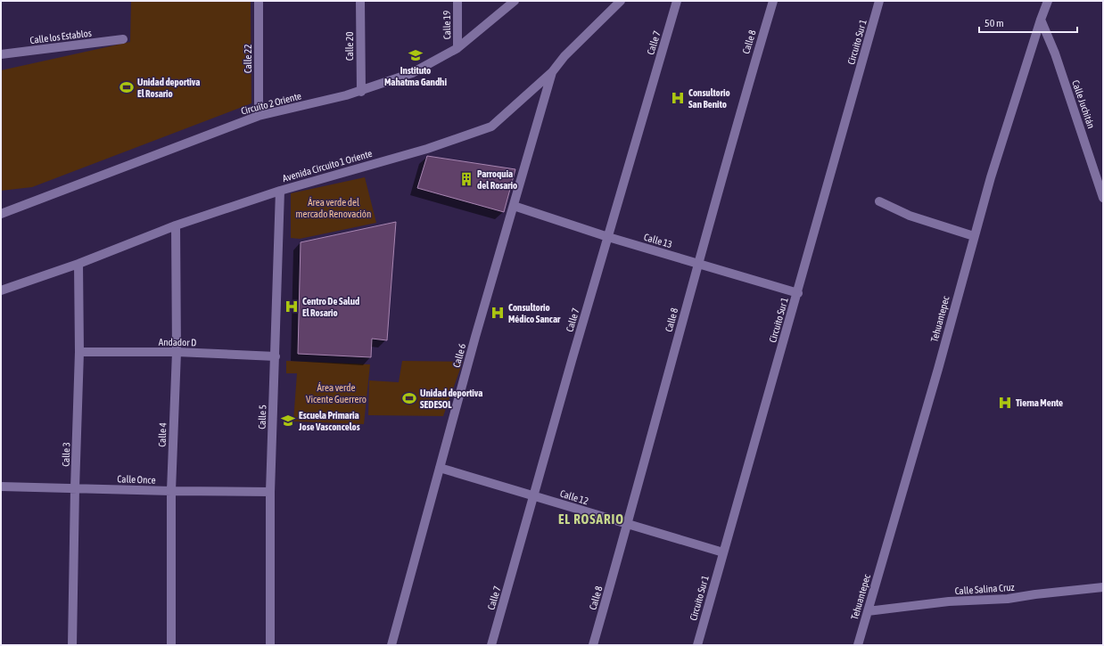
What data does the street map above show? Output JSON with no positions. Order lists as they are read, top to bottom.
{
  "streets": {
    "street": [
      "Calle 19",
      "Calle los Establos",
      "Calle 8",
      "Circuito Sur 1",
      "Calle 7",
      "Calle 20",
      "Calle 22",
      "Circuito 2 Oriente",
      "Calle Juchitán",
      "Avenida Circuito 1 Oriente",
      "Calle 13",
      "Tehuantepec",
      "Andador D",
      "Calle 6",
      "Calle 5",
      "Calle 4",
      "Calle 3",
      "Calle Once",
      "Calle 12",
      "Calle Salina Cruz"
    ]
  },
  "crossings": [
    ["Calle 19", "Circuito 2 Oriente"],
    ["Calle 8", "Calle 13"],
    ["Calle 8", "Calle 12"],
    ["Circuito Sur 1", "Calle 13"],
    ["Circuito Sur 1", "Calle 12"],
    ["Calle 7", "Calle 13"],
    ["Calle 7", "Calle 12"],
    ["Calle 20", "Circuito 2 Oriente"],
    ["Calle 22", "Circuito 2 Oriente"],
    ["Calle Juchitán", "Tehuantepec"],
    ["Avenida Circuito 1 Oriente", "Calle 6"],
    ["Avenida Circuito 1 Oriente", "Calle 5"],
    ["Avenida Circuito 1 Oriente", "Calle 4"],
    ["Avenida Circuito 1 Oriente", "Calle 3"],
    ["Calle 13", "Calle 6"],
    ["Tehuantepec", "Calle Salina Cruz"],
    ["Andador D", "Calle 5"],
    ["Andador D", "Calle 4"],
    ["Andador D", "Calle 3"],
    ["Calle 6", "Calle 12"],
    ["Calle 5", "Calle Once"],
    ["Calle 4", "Calle Once"],
    ["Calle 3", "Calle Once"]
  ],
  "districts": ["EL ROSARIO"],
  "parks": ["Área verde del mercado Renovación", "Área verde Vicente Guerrero"],
  "places": {
    "school or university": ["Instituto Mahatma Gandhi", "Escuela Primaria Jose Vasconcelos"],
    "sports": ["Unidad deportiva El Rosario", "Unidad deportiva SEDESOL"],
    "hospital": [
      "Consultorio San Benito",
      "Centro De Salud El Rosario",
      "Consultorio Médico Sancar",
      "Tierna Mente"
    ],
    "building": ["Parroquia del Rosario"]
  },
  "scale_bar": "50 m"
}
